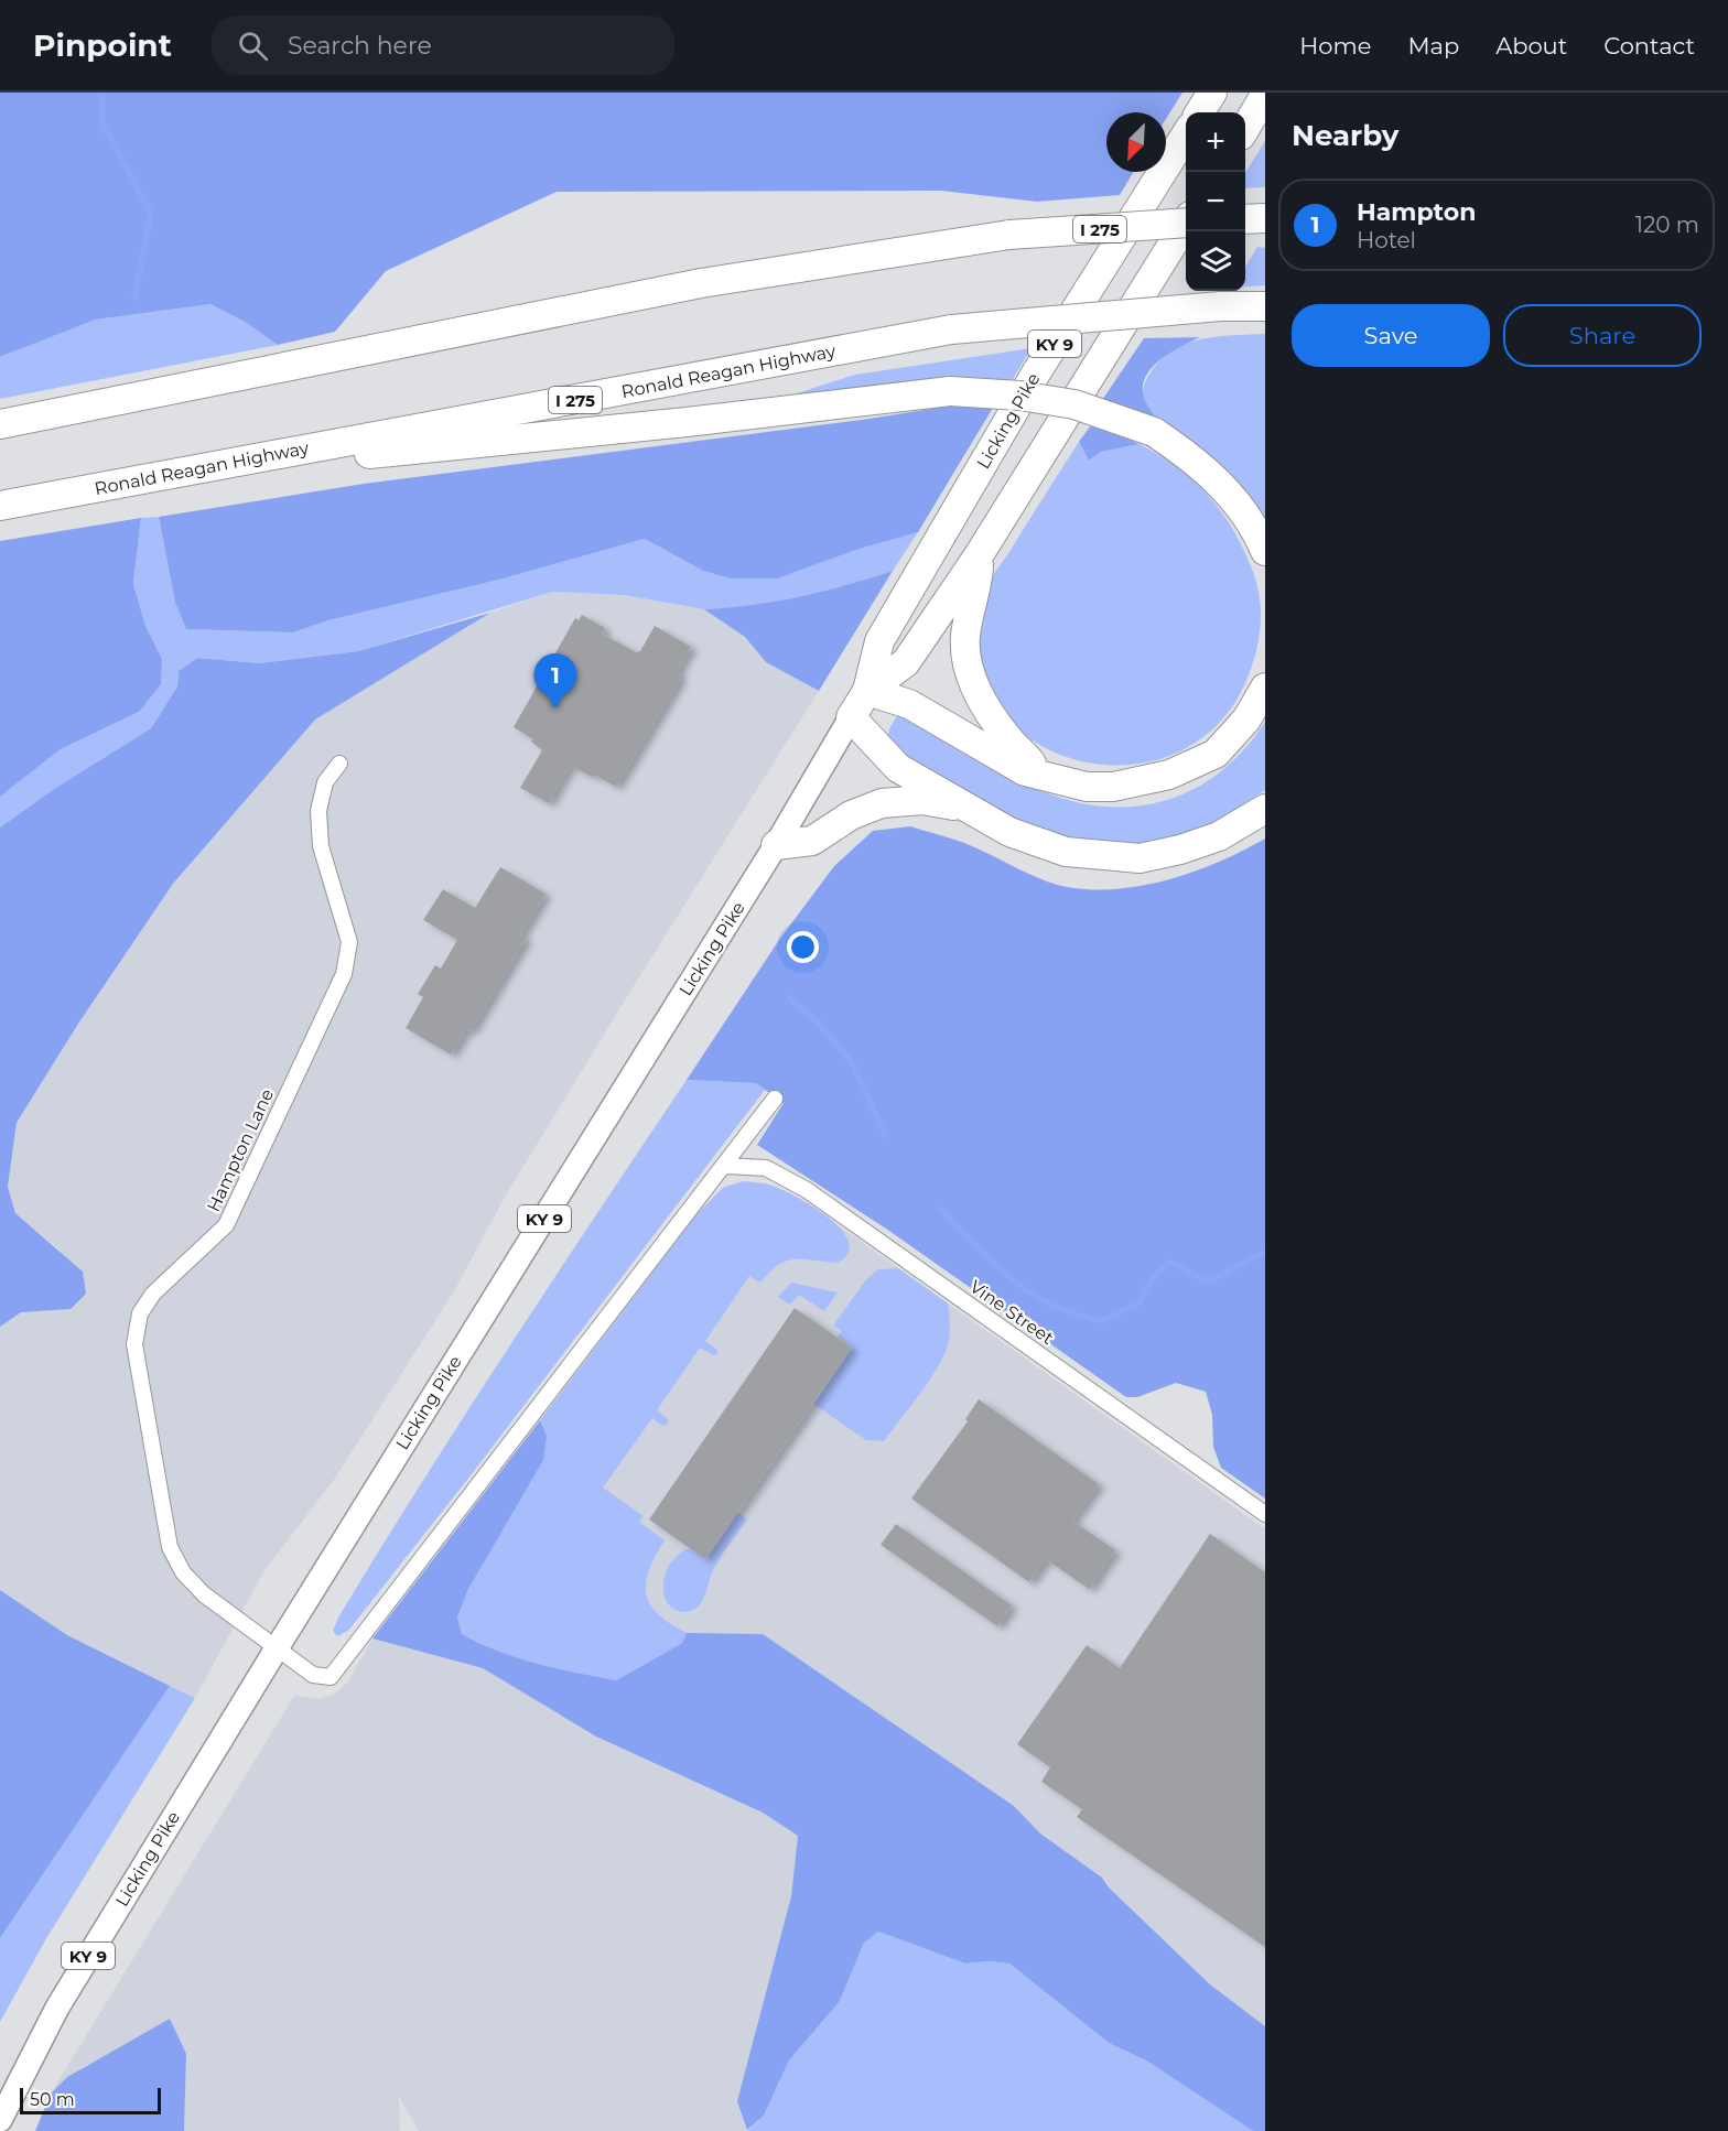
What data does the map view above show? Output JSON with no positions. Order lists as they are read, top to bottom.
{
  "streets": {
    "highway": [
      "I 275",
      "KY 9",
      "Ronald Reagan Highway",
      "Licking Pike"
    ],
    "street": ["Hampton Lane", "Vine Street"]
  },
  "crossings": [
    ["Licking Pike", "Hampton Lane"],
    ["Hampton Lane", "Vine Street"]
  ],
  "scale_bar": "50 m",
  "north": "bottom left",
  "page": {
    "header": "Pinpoint",
    "search": "Search here",
    "nav": [
      "Home",
      "Map",
      "About",
      "Contact"
    ],
    "heading": "Nearby",
    "map_buttons": ["+", "−"],
    "list": [
      {
        "mark": "1",
        "name": "Hampton",
        "note": "Hotel",
        "value": "120 m"
      }
    ],
    "buttons": ["Save", "Share"],
    "pins": "1",
    "scale": "50 m"
  }
}
